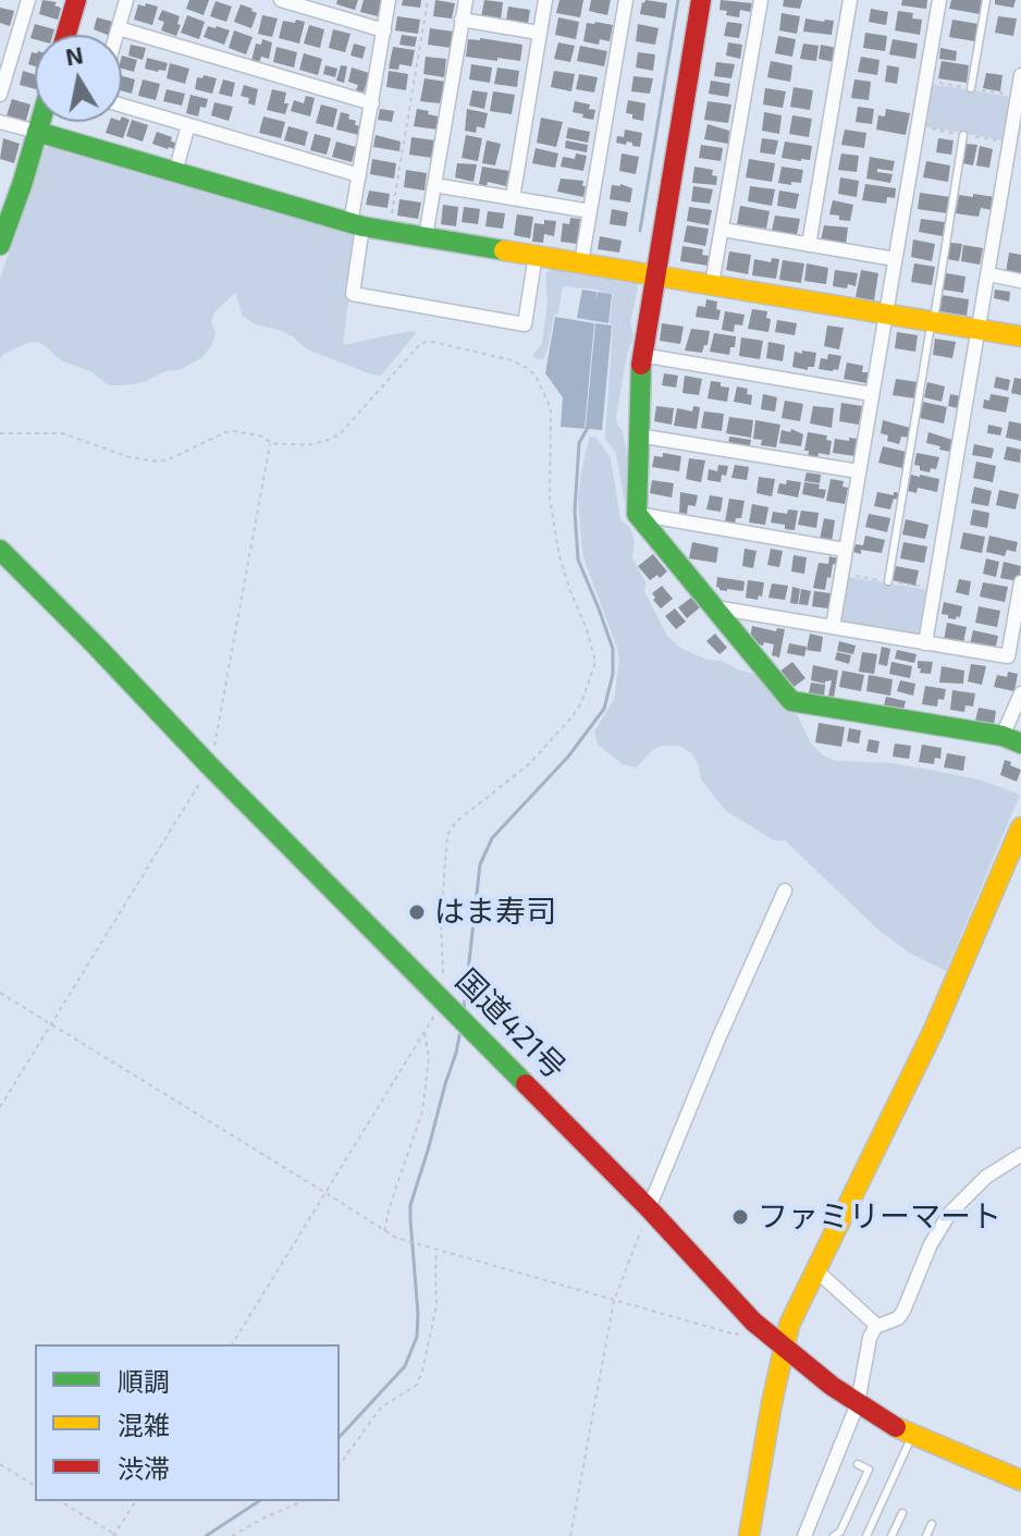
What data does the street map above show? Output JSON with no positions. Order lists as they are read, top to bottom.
{
  "streets": {
    "main road": ["国道421号"]
  },
  "places": ["はま寿司", "ファミリーマート"],
  "legend": ["順調", "混雑", "渋滞"],
  "north": "top"
}
